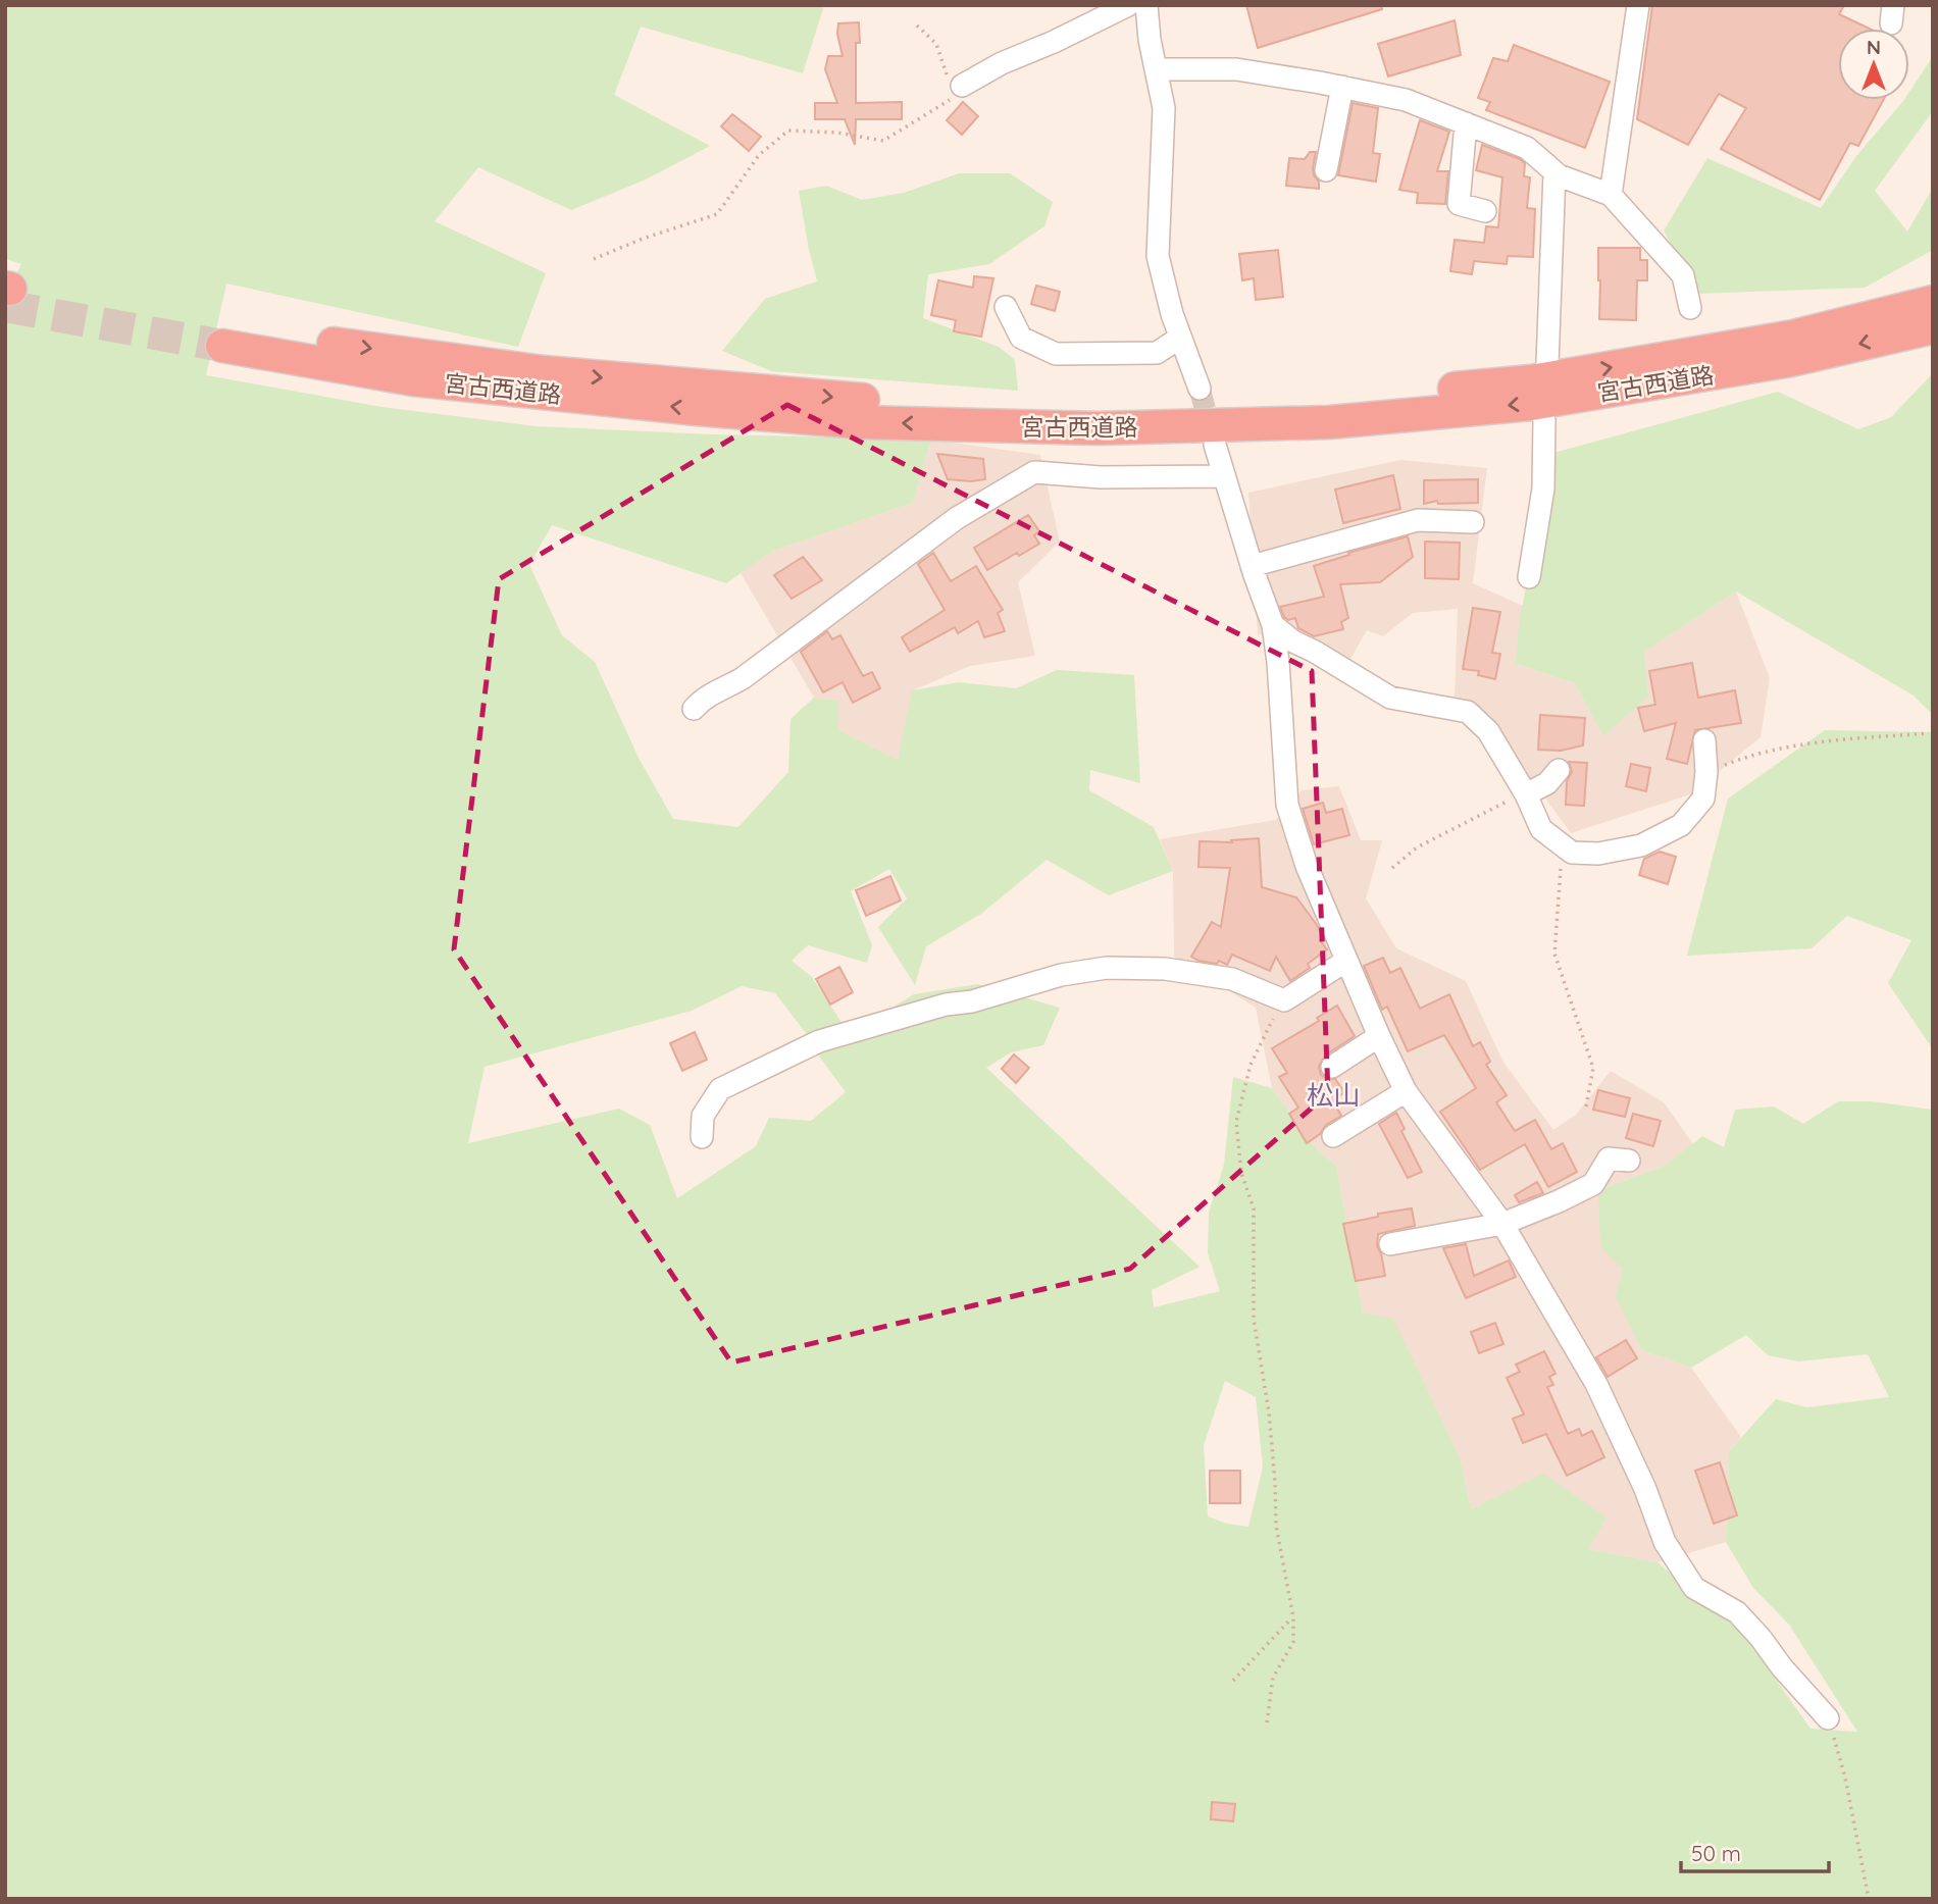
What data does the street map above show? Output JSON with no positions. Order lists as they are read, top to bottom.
{
  "streets": {
    "highway": ["宮古西道路"]
  },
  "districts": ["松山"],
  "scale_bar": "50 m",
  "north": "top"
}
